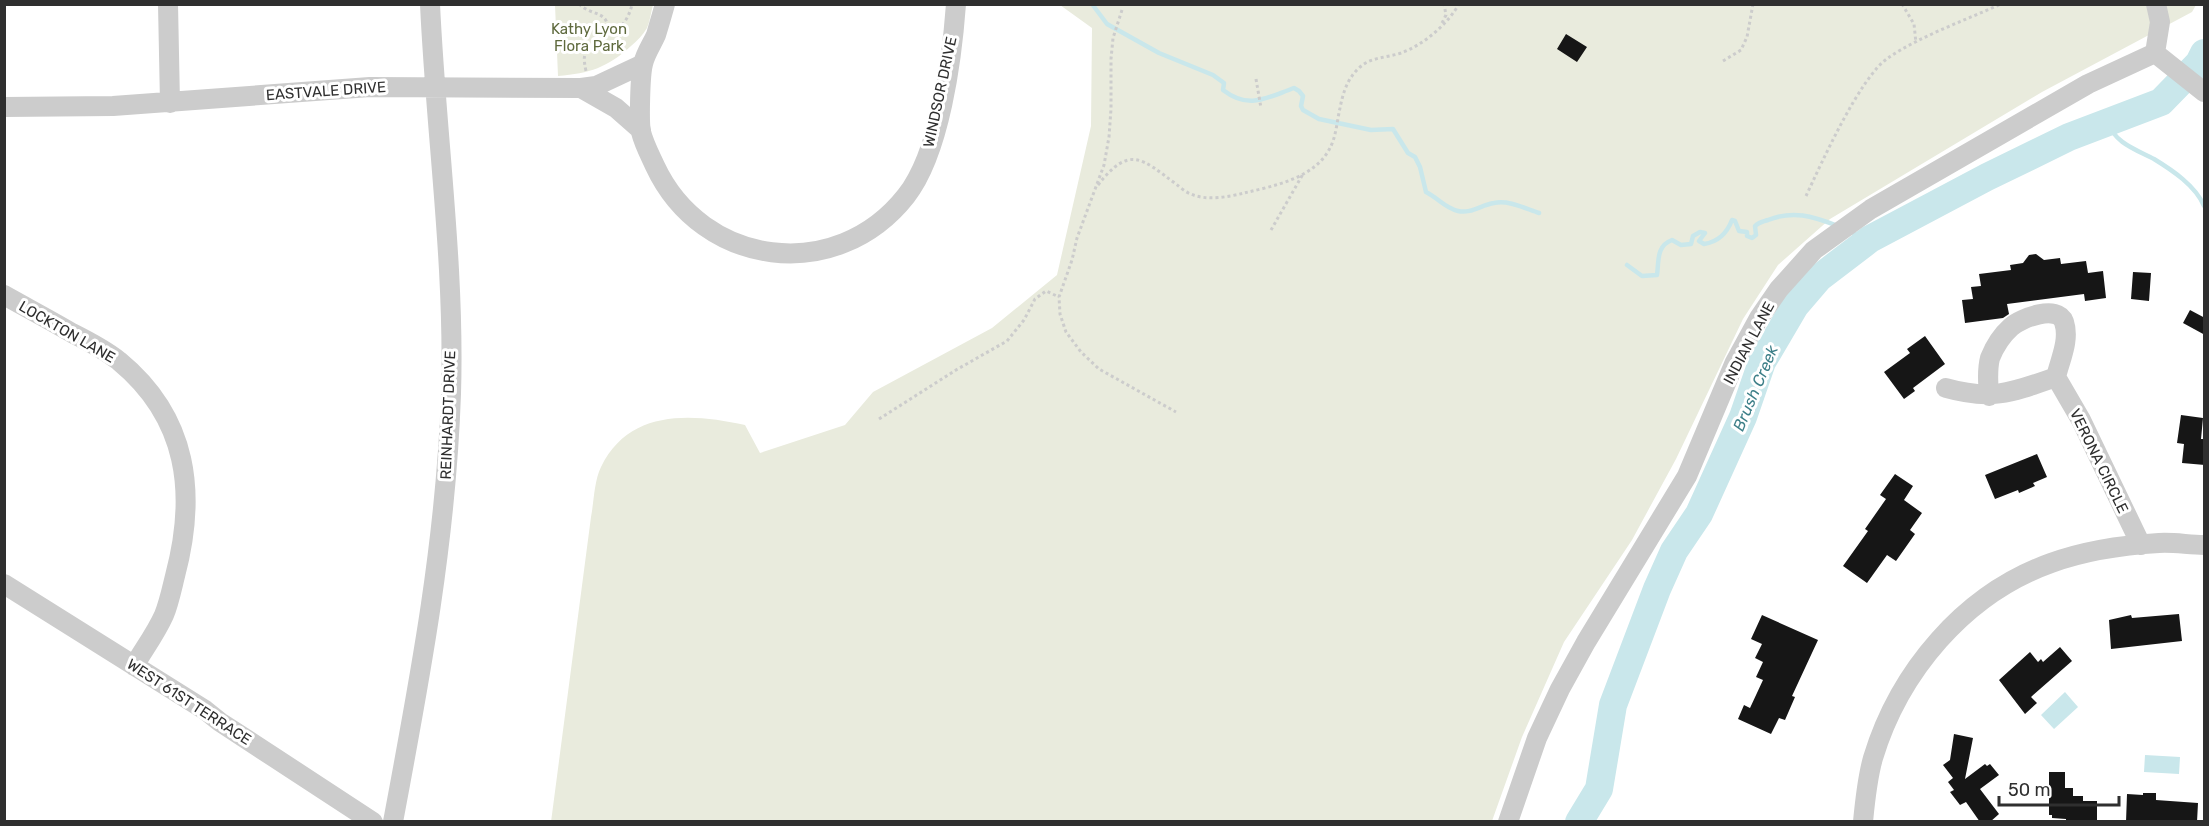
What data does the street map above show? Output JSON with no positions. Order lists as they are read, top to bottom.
{
  "streets": {
    "street": [
      "EASTVALE DRIVE",
      "WINDSOR DRIVE",
      "LOCKTON LANE",
      "INDIAN LANE",
      "REINHARDT DRIVE",
      "VERONA CIRCLE",
      "WEST 61ST TERRACE"
    ]
  },
  "crossings": [
    ["EASTVALE DRIVE", "WINDSOR DRIVE"],
    ["EASTVALE DRIVE", "REINHARDT DRIVE"],
    ["LOCKTON LANE", "WEST 61ST TERRACE"]
  ],
  "water": ["Brush Creek"],
  "parks": ["Kathy Lyon Flora Park"],
  "scale_bar": "50 m"
}
